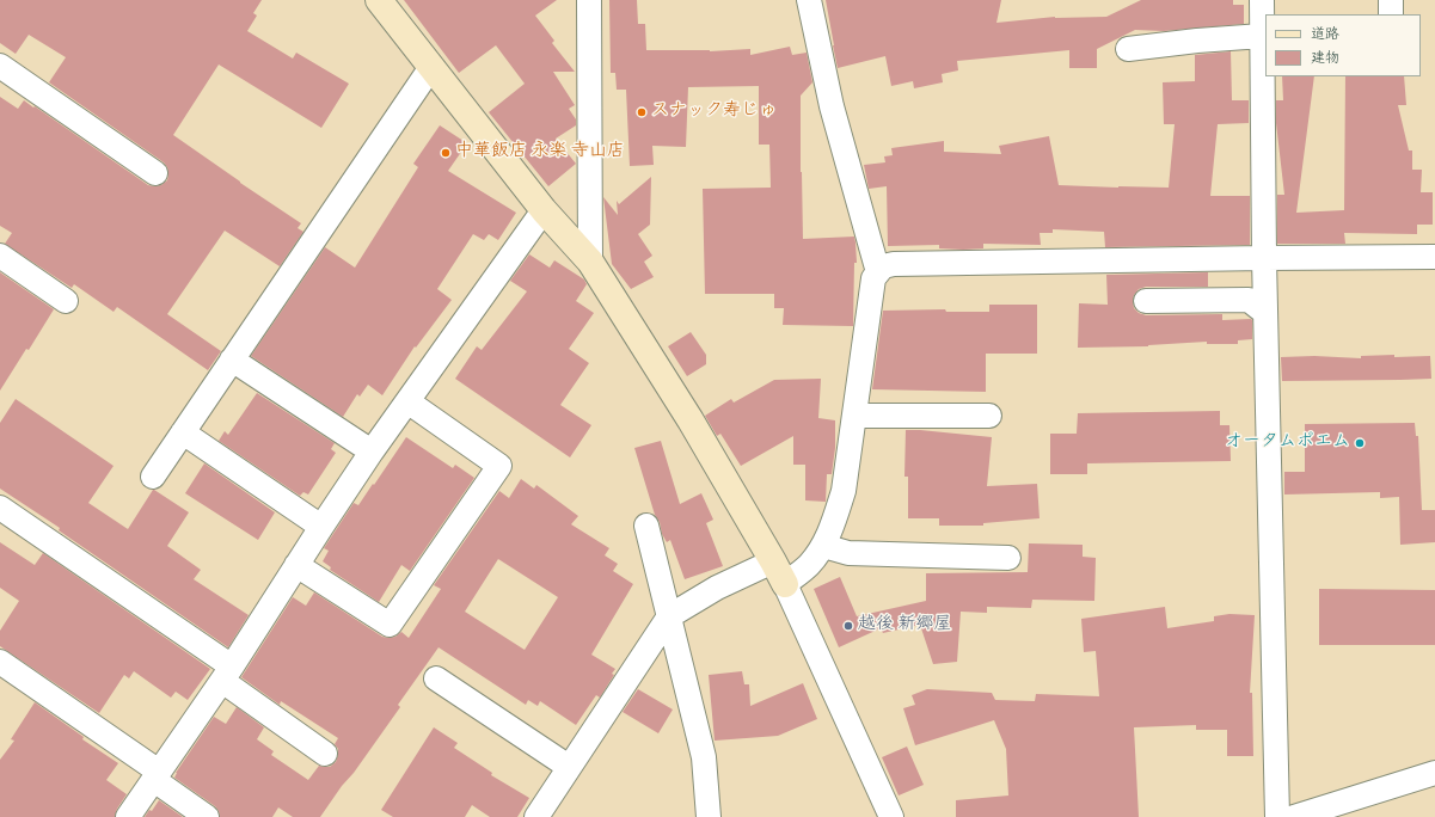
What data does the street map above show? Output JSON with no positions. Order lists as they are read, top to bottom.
{
  "places": [
    "スナック寿じゅ",
    "中華飯店 永楽 寺山店",
    "オータムポエム",
    "越後 新郷屋"
  ],
  "legend": ["道路", "建物"]
}
